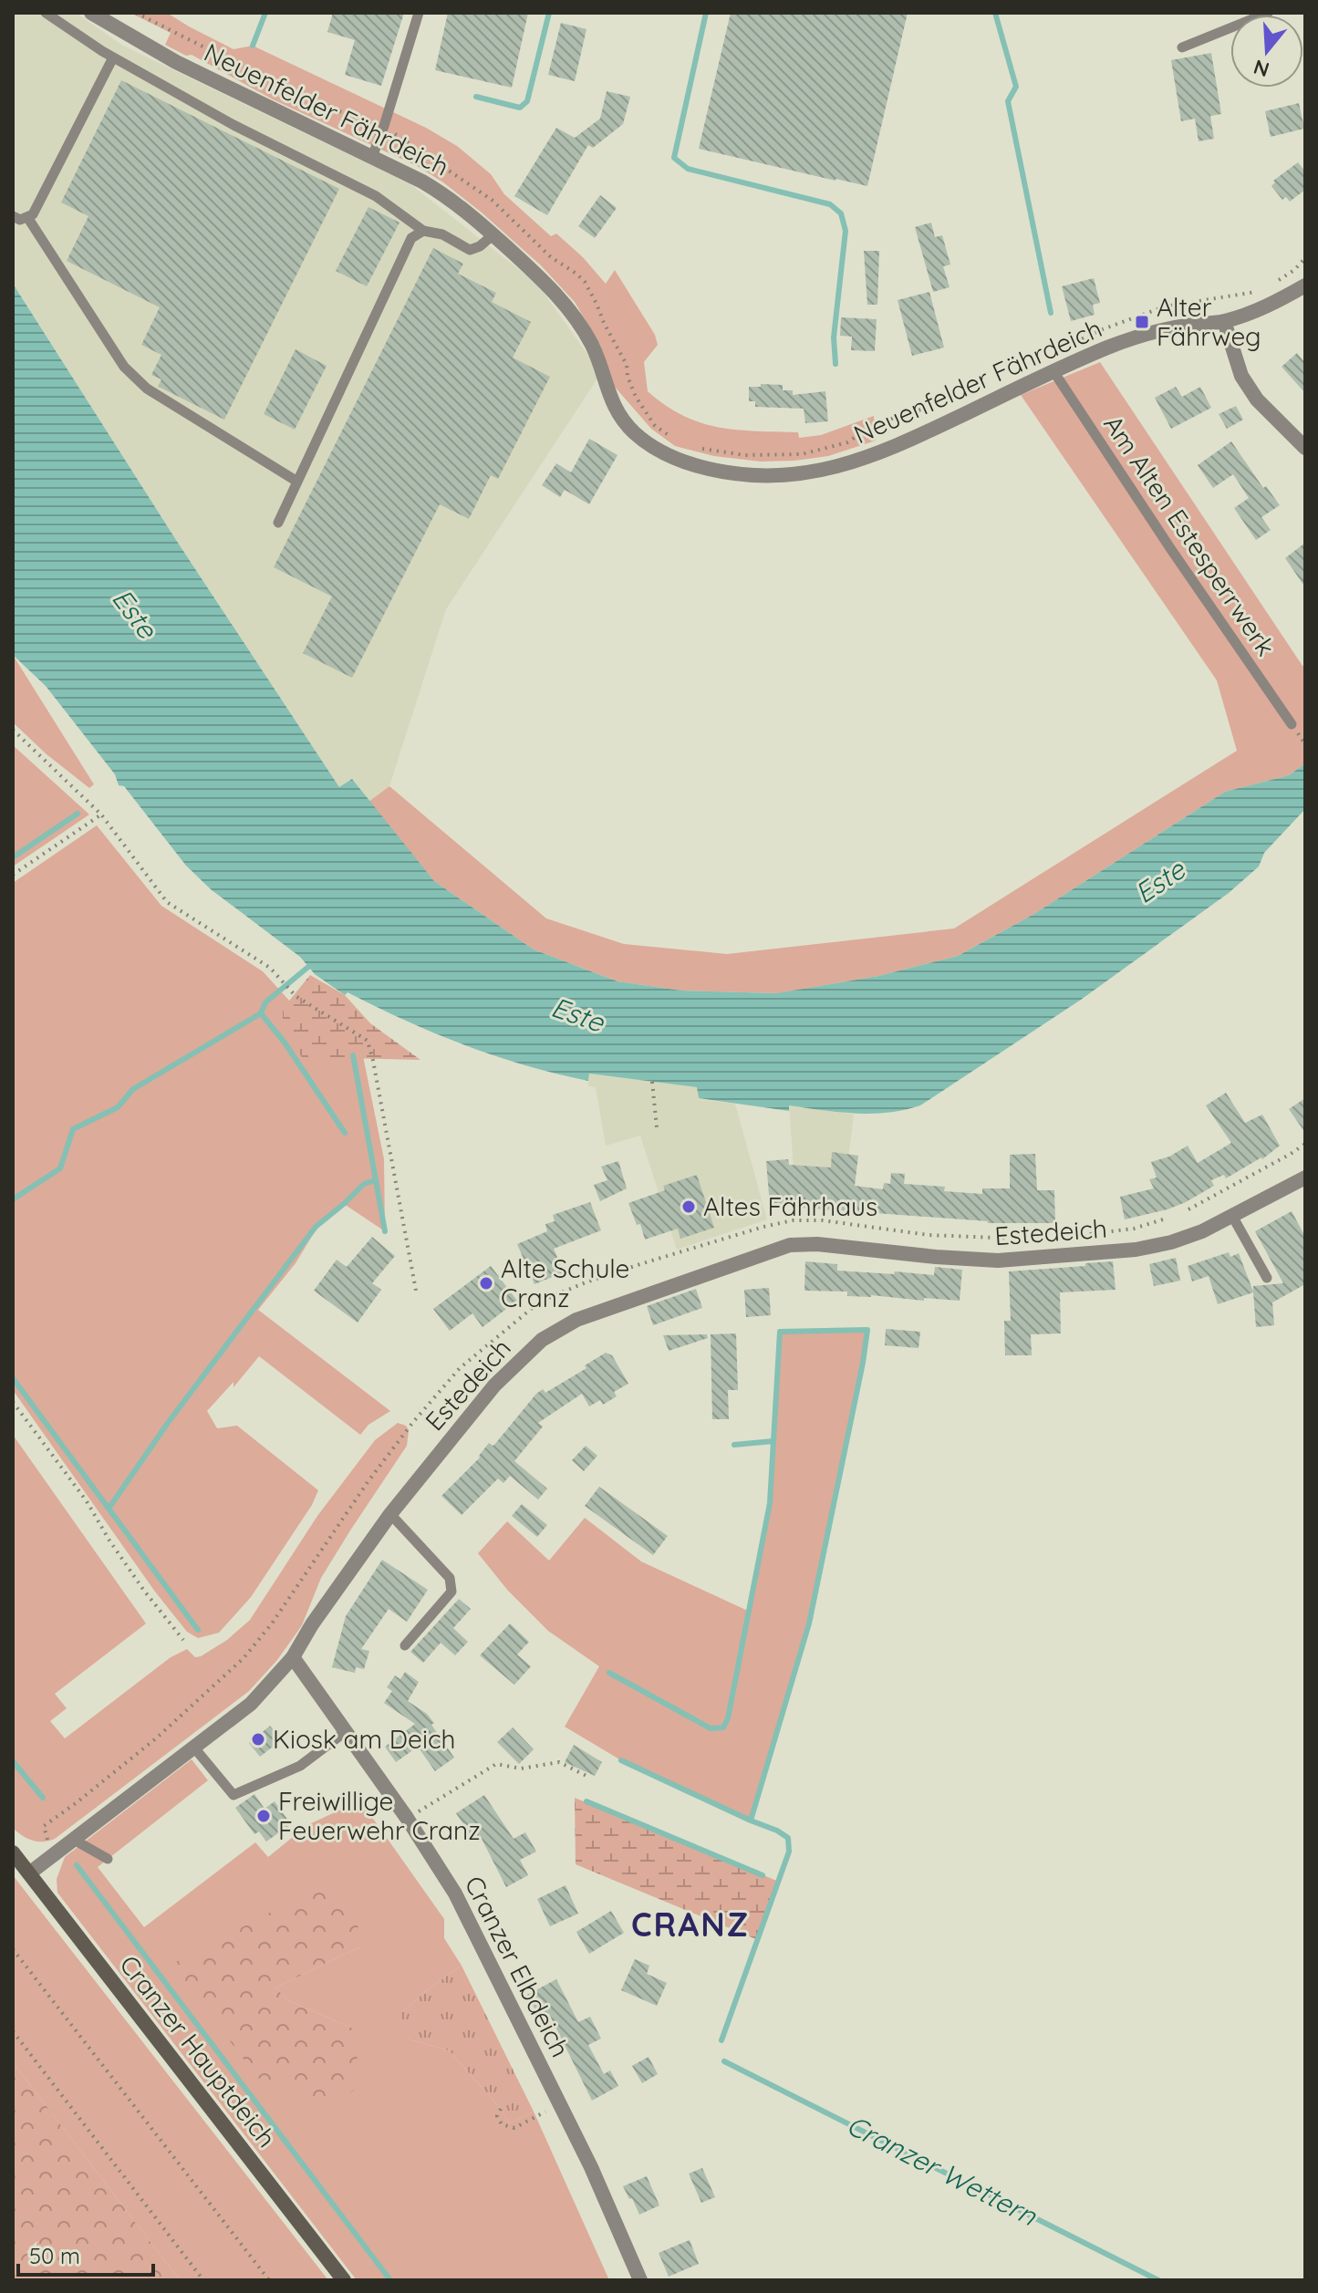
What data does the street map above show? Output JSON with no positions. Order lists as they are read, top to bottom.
{
  "streets": {
    "main road": ["Cranzer Hauptdeich"],
    "street": ["Neuenfelder Fährdeich", "Estedeich", "Cranzer Elbdeich"],
    "lane": ["Am Alten Estesperrwerk"]
  },
  "crossings": [
    ["Neuenfelder Fährdeich", "Am Alten Estesperrwerk"],
    ["Estedeich", "Cranzer Elbdeich"],
    ["Estedeich", "Cranzer Hauptdeich"]
  ],
  "districts": ["CRANZ"],
  "water": ["Este", "Cranzer Wettern"],
  "places": {
    "transit": ["Alter Fährweg"],
    "other": [
      "Altes Fährhaus",
      "Alte Schule Cranz",
      "Kiosk am Deich",
      "Freiwillige Feuerwehr Cranz"
    ]
  },
  "scale_bar": "50 m",
  "north": "bottom"
}
